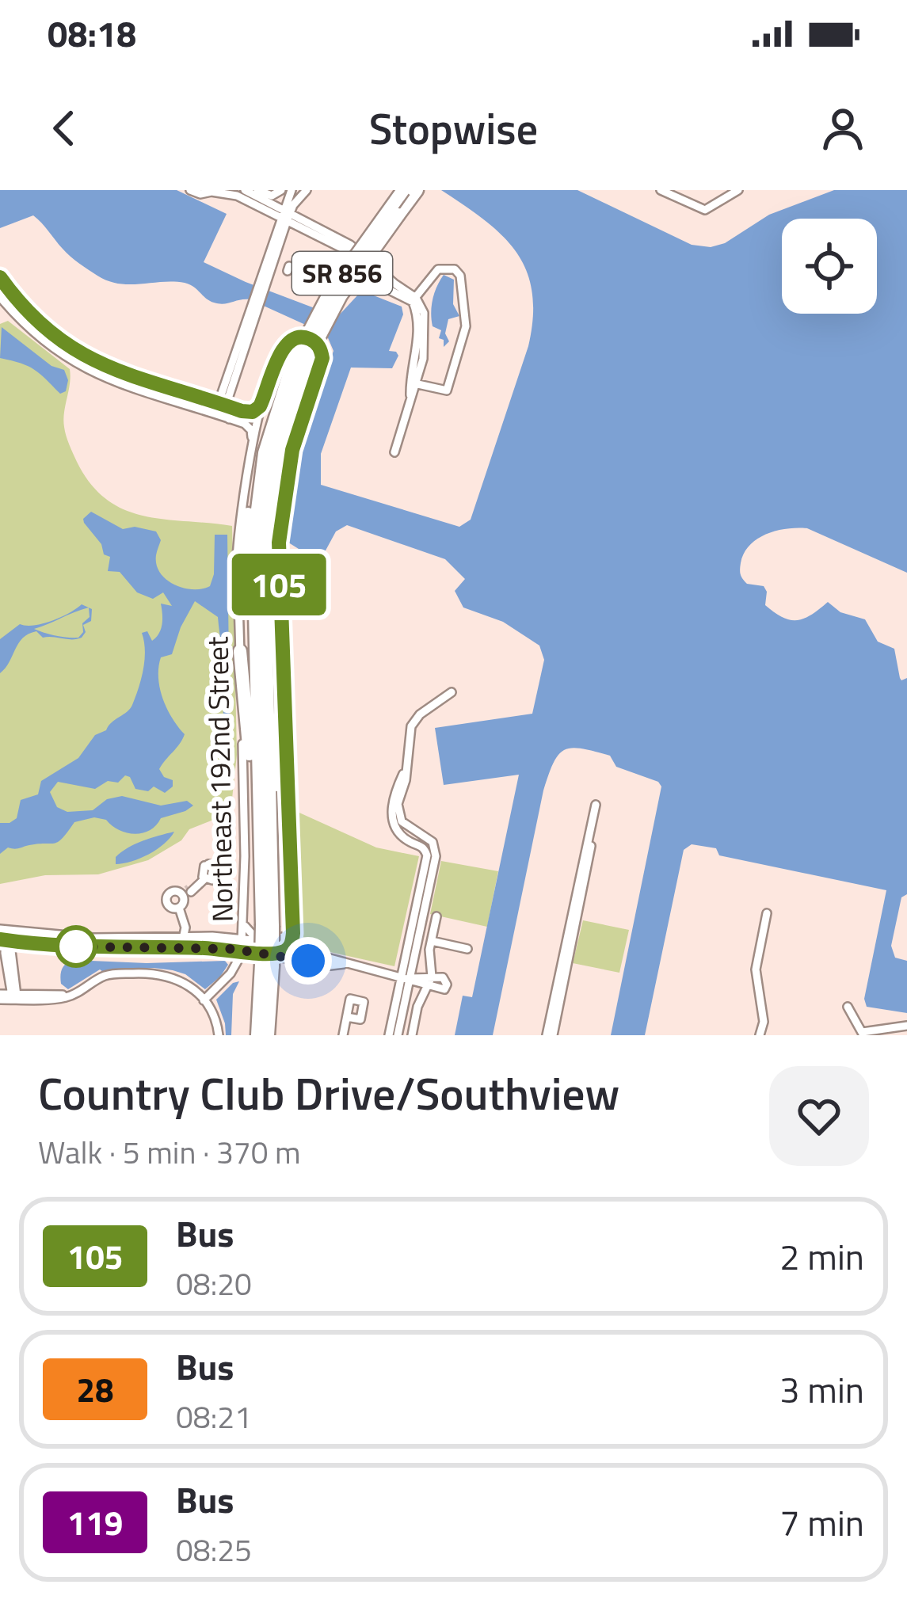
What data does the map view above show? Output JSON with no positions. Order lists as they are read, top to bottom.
{
  "streets": {
    "highway": ["SR 856"],
    "street": ["Northeast 192nd Street"]
  },
  "lines": ["bus line 105"],
  "page": {
    "status": "08:18",
    "header": "Stopwise",
    "on_map": "105",
    "heading": ["Country Club Drive/Southview", "Walk · 5 min · 370 m"],
    "list": [
      {
        "mark": "105",
        "name": "Bus",
        "note": "08:20",
        "value": "2 min"
      },
      {
        "mark": "28",
        "name": "Bus",
        "note": "08:21",
        "value": "3 min"
      },
      {
        "mark": "119",
        "name": "Bus",
        "note": "08:25",
        "value": "7 min"
      }
    ]
  }
}
